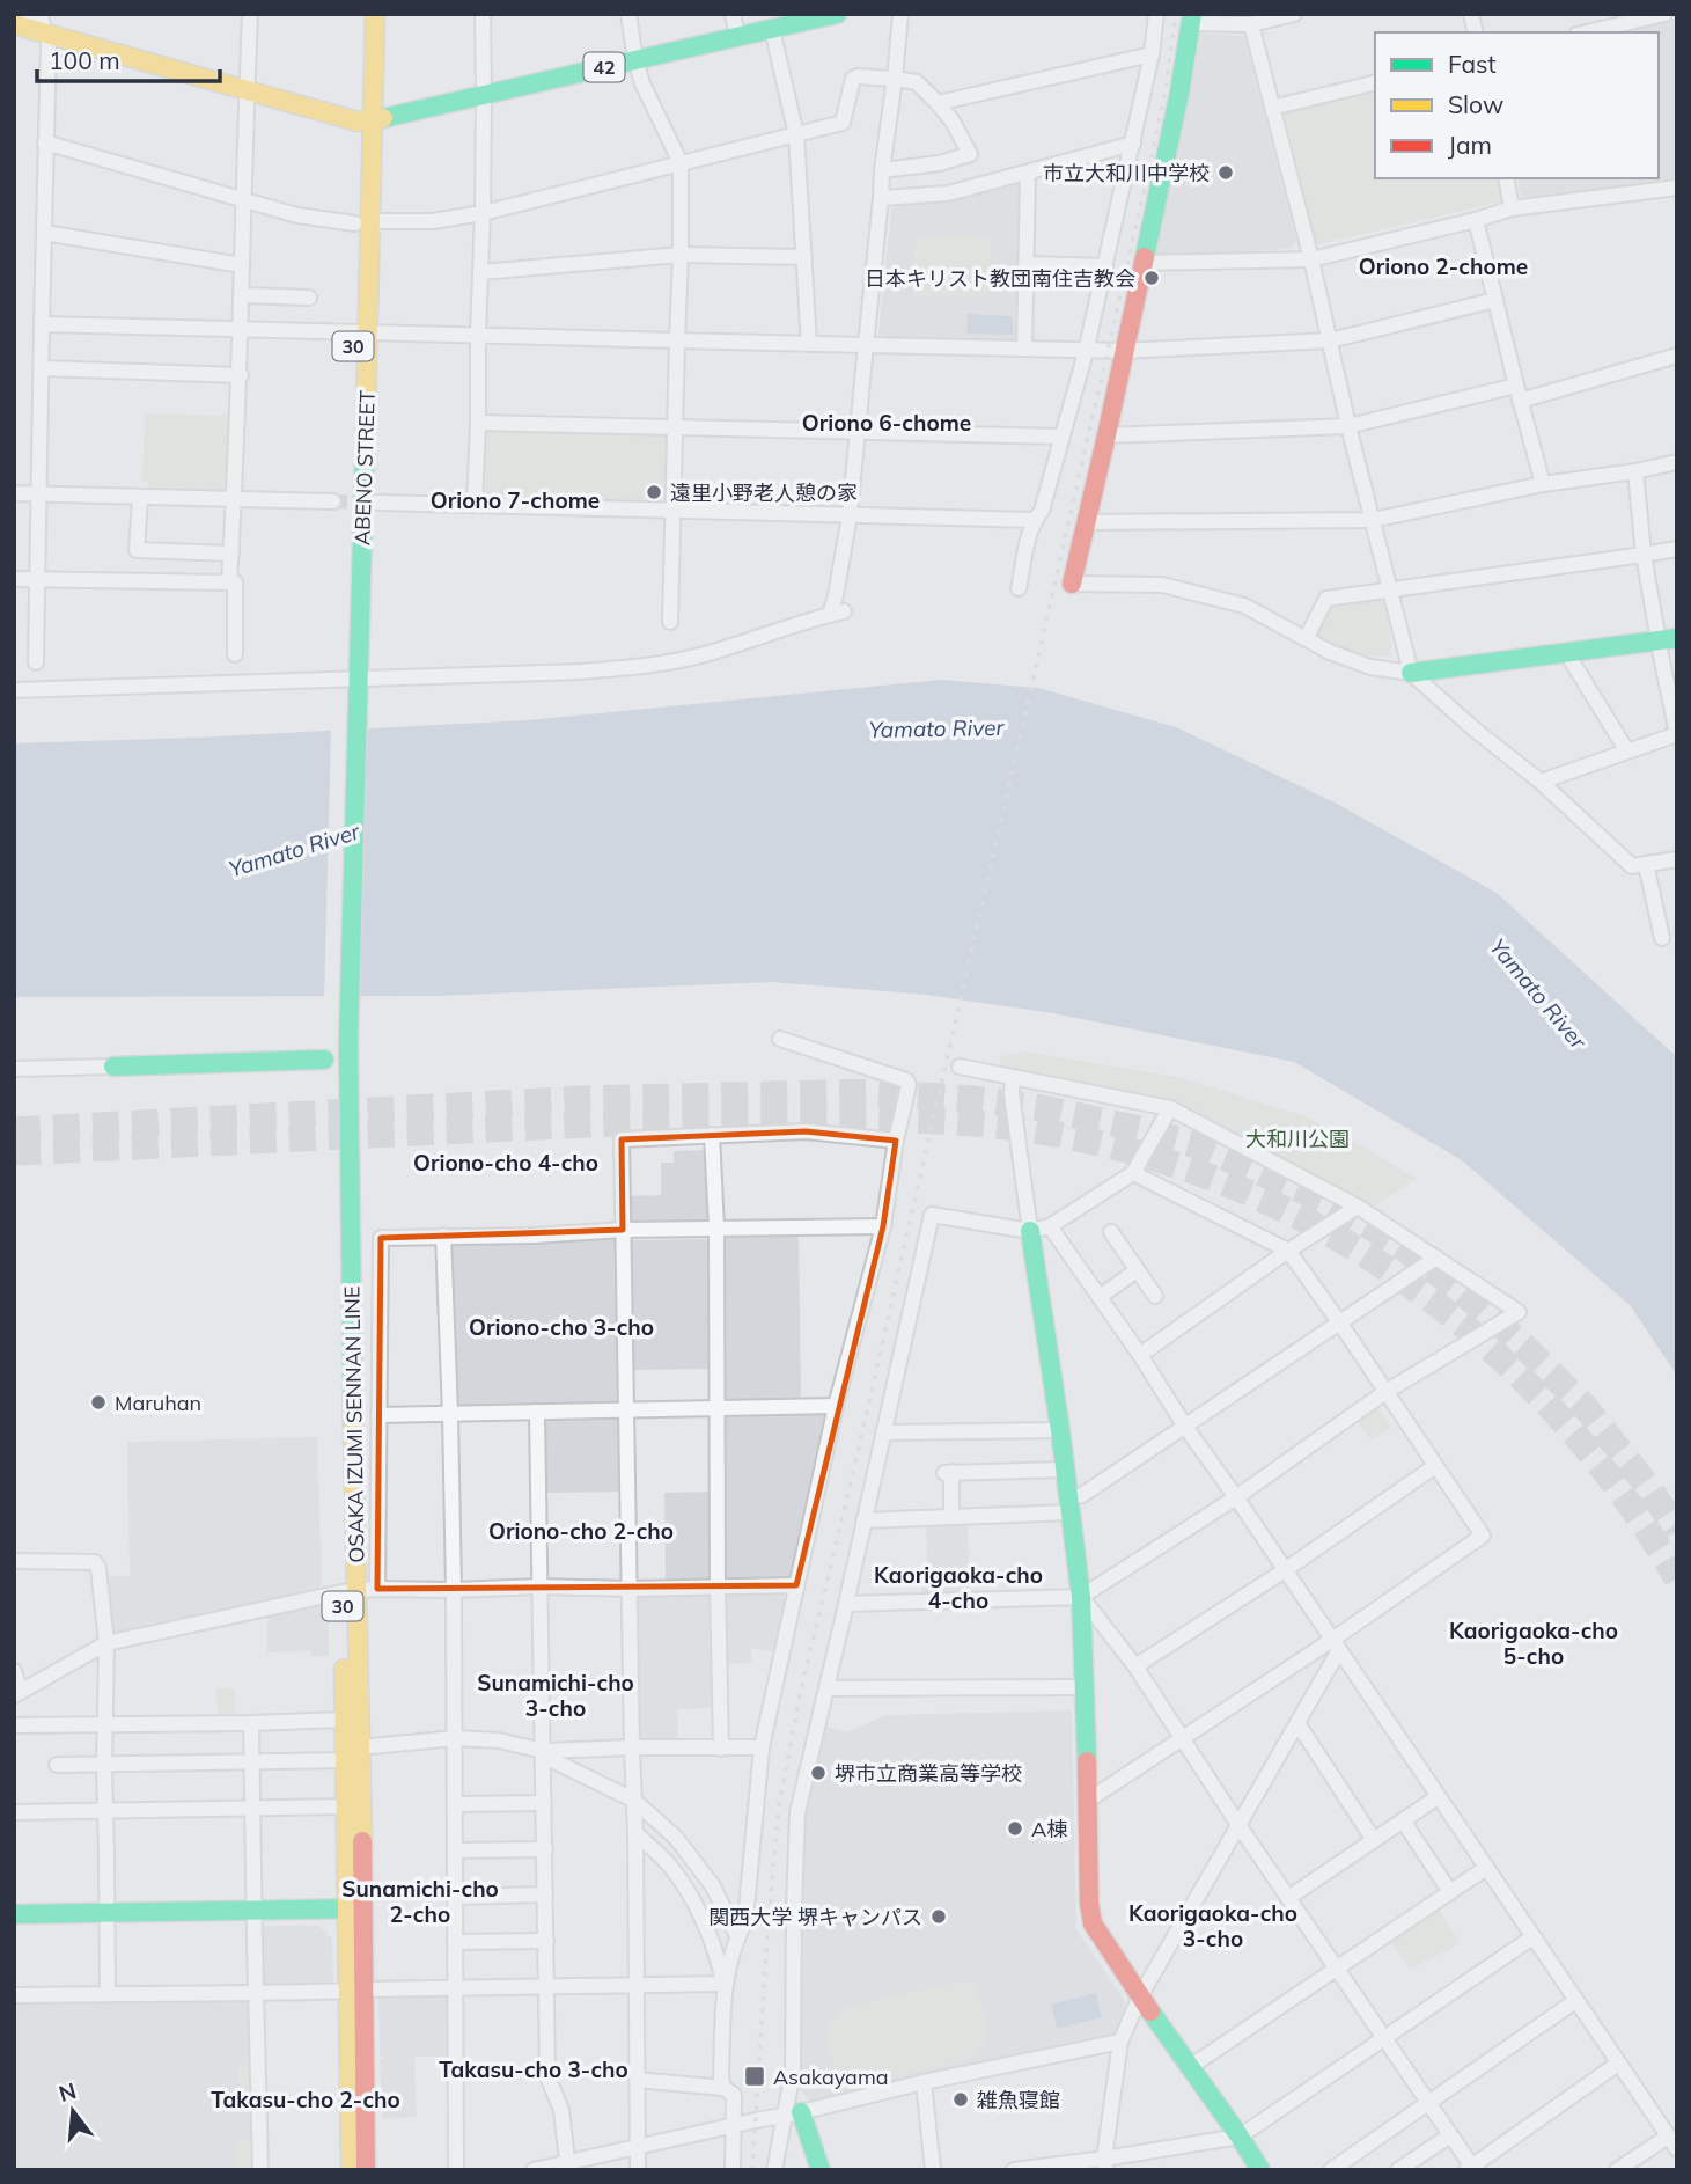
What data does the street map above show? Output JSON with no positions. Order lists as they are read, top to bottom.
{
  "streets": {
    "main road": [
      "42",
      "30",
      "ABENO STREET",
      "OSAKA IZUMI SENNAN LINE"
    ]
  },
  "crossings": [
    ["42", "ABENO STREET"],
    ["ABENO STREET", "OSAKA IZUMI SENNAN LINE"]
  ],
  "districts": [
    "Oriono 2-chome",
    "Oriono 6-chome",
    "Oriono 7-chome",
    "Oriono-cho 4-cho",
    "Oriono-cho 3-cho",
    "Oriono-cho 2-cho",
    "Kaorigaoka-cho 4-cho",
    "Kaorigaoka-cho 5-cho",
    "Sunamichi-cho 3-cho",
    "Sunamichi-cho 2-cho",
    "Kaorigaoka-cho 3-cho",
    "Takasu-cho 3-cho",
    "Takasu-cho 2-cho"
  ],
  "water": ["Yamato River"],
  "parks": ["大和川公園"],
  "places": {
    "other": [
      "市立大和川中学校",
      "日本キリスト教団南住吉教会",
      "遠里小野老人憩の家",
      "Maruhan",
      "堺市立商業高等学校",
      "A棟",
      "関西大学 堺キャンパス",
      "雑魚寝館"
    ],
    "transit": ["Asakayama"]
  },
  "legend": ["Fast", "Slow", "Jam"],
  "scale_bar": "100 m",
  "north": "top"
}
